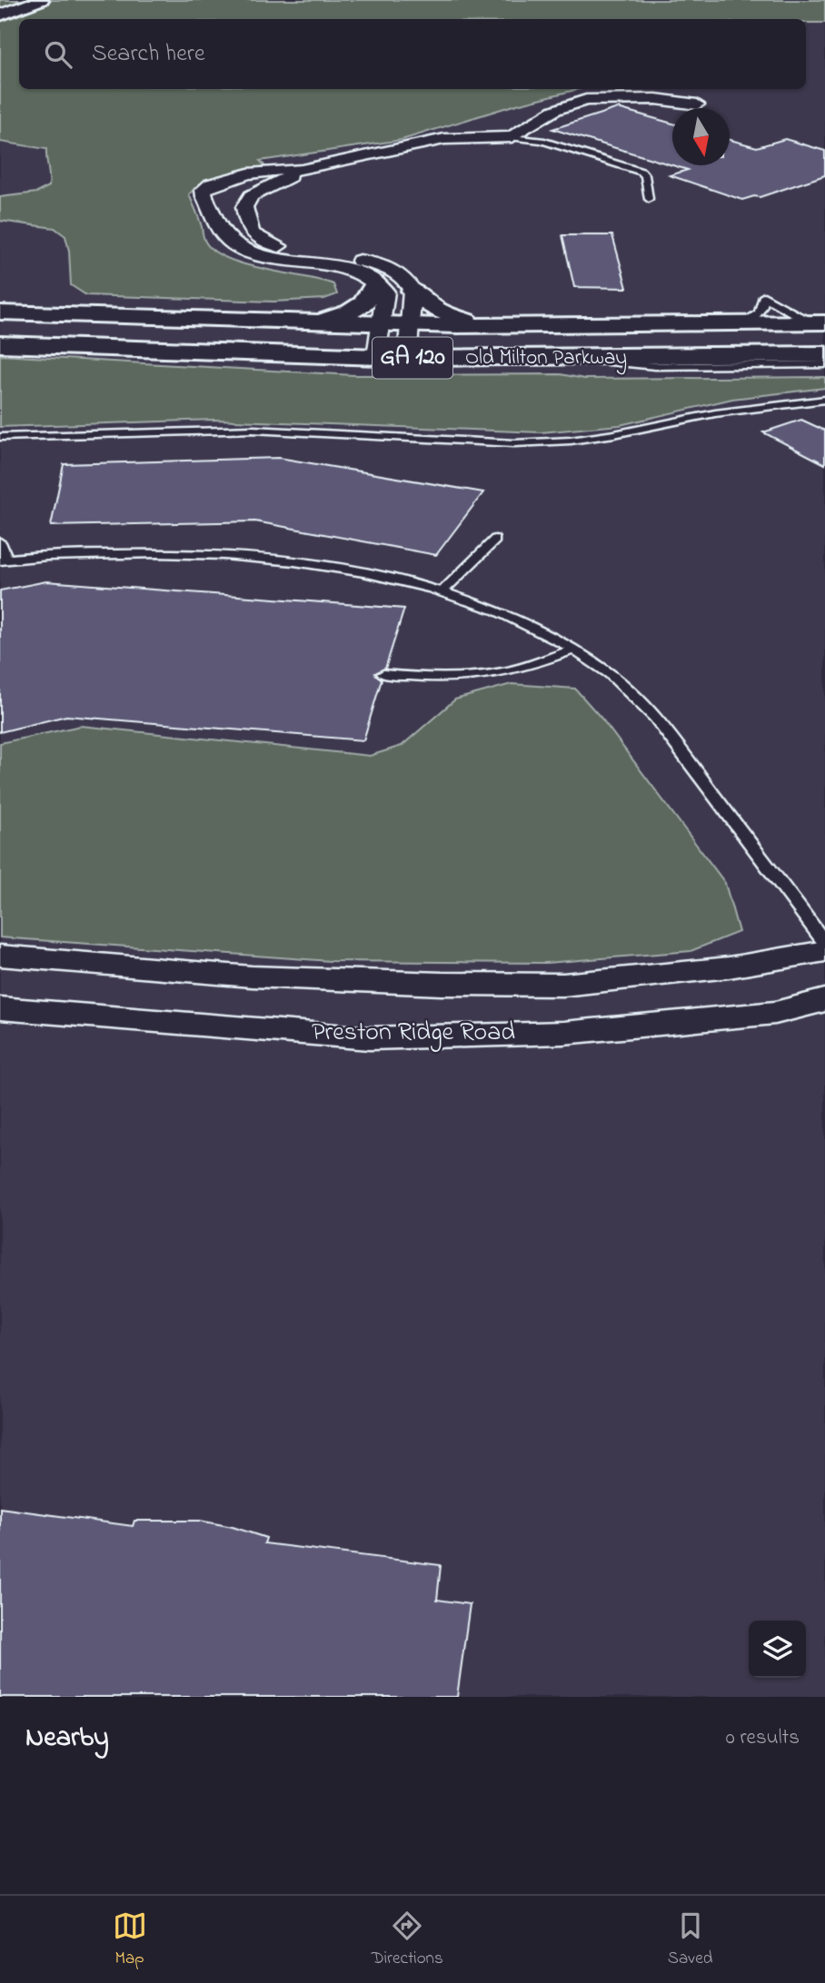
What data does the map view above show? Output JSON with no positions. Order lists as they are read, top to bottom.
{
  "streets": {
    "main road": ["GA 120", "Old Milton Parkway"],
    "street": ["Preston Ridge Road"]
  },
  "north": "bottom",
  "page": {
    "search": "Search here",
    "heading": ["Nearby", "0 results"],
    "nav": ["Map", "Directions", "Saved"]
  }
}
